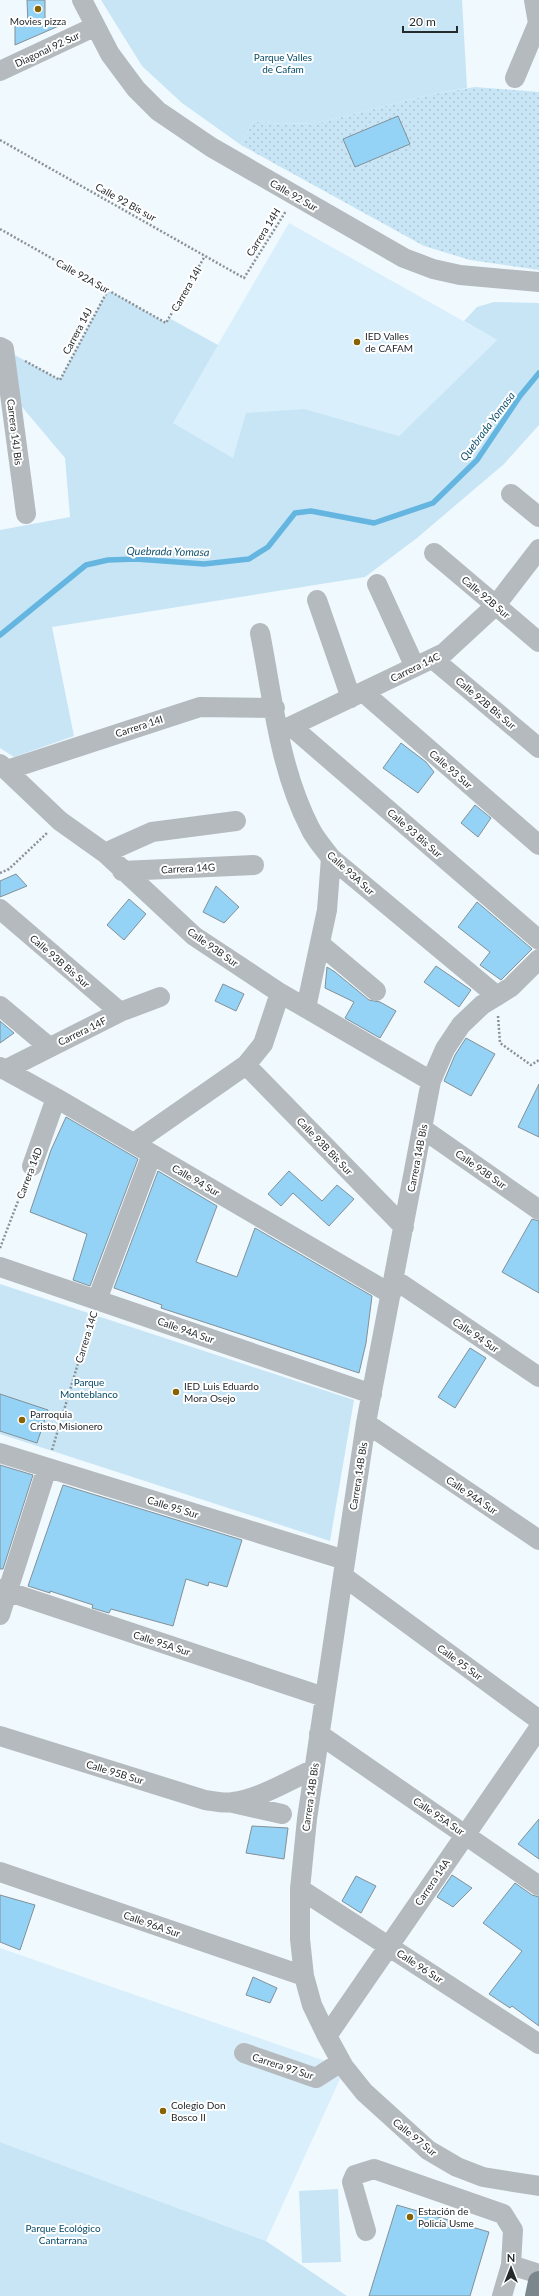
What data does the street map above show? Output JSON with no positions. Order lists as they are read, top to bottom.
{
  "streets": {
    "street": [
      "Diagonal 92 Sur",
      "Calle 92 Sur",
      "Carrera 14I",
      "Carrera 14J Bis",
      "Calle 92B Sur",
      "Carrera 14C",
      "Calle 92B Bis Sur",
      "Calle 93 Sur",
      "Calle 93 Bis Sur",
      "Carrera 14G",
      "Calle 93A Sur",
      "Calle 93B Sur",
      "Calle 93B Bis Sur",
      "Carrera 14F",
      "Carrera 14B Bis",
      "Carrera 14D",
      "Calle 94 Sur",
      "Calle 94A Sur",
      "Calle 95 Sur",
      "Calle 95A Sur",
      "Calle 95B Sur",
      "Carrera 14A",
      "Calle 96A Sur",
      "Calle 96 Sur",
      "Carrera 97 Sur",
      "Calle 97 Sur"
    ],
    "path": [
      "Calle 92 Bis sur",
      "Carrera 14H",
      "Calle 92A Sur",
      "Carrera 14J"
    ]
  },
  "crossings": [
    ["Diagonal 92 Sur", "Calle 92 Sur"],
    ["Calle 92 Sur", "Carrera 14H"],
    ["Calle 92 Bis sur", "Carrera 14H"],
    ["Calle 92 Bis sur", "Carrera 14I"],
    ["Calle 92A Sur", "Carrera 14I"],
    ["Calle 92A Sur", "Carrera 14J"],
    ["Carrera 14I", "Calle 93A Sur"],
    ["Carrera 14I", "Calle 93B Sur"],
    ["Carrera 14J", "Carrera 14J Bis"],
    ["Calle 92B Sur", "Carrera 14C"],
    ["Carrera 14C", "Calle 92B Bis Sur"],
    ["Carrera 14C", "Calle 93 Sur"],
    ["Carrera 14C", "Calle 93 Bis Sur"],
    ["Carrera 14C", "Calle 93A Sur"],
    ["Carrera 14C", "Calle 94 Sur"],
    ["Carrera 14C", "Calle 94A Sur"],
    ["Carrera 14C", "Calle 95 Sur"],
    ["Calle 93 Bis Sur", "Calle 93A Sur"],
    ["Carrera 14G", "Calle 93B Sur"],
    ["Calle 93A Sur", "Carrera 14B Bis"],
    ["Calle 93B Sur", "Carrera 14B Bis"],
    ["Calle 93B Bis Sur", "Carrera 14F"],
    ["Calle 93B Bis Sur", "Carrera 14B Bis"],
    ["Carrera 14F", "Calle 94 Sur"],
    ["Carrera 14B Bis", "Calle 94 Sur"],
    ["Carrera 14B Bis", "Calle 94A Sur"],
    ["Carrera 14B Bis", "Calle 95 Sur"],
    ["Carrera 14B Bis", "Calle 95A Sur"],
    ["Carrera 14B Bis", "Calle 95B Sur"],
    ["Carrera 14B Bis", "Carrera 14A"],
    ["Carrera 14B Bis", "Calle 96A Sur"],
    ["Carrera 14B Bis", "Calle 96 Sur"],
    ["Carrera 14B Bis", "Calle 97 Sur"],
    ["Carrera 14D", "Calle 94 Sur"],
    ["Calle 95A Sur", "Carrera 14A"],
    ["Carrera 14A", "Calle 96 Sur"],
    ["Carrera 14A", "Calle 97 Sur"],
    ["Carrera 97 Sur", "Calle 97 Sur"]
  ],
  "water": ["Quebrada Yomasa"],
  "parks": ["Parque Valles de Cafam", "Parque Monteblanco", "Parque Ecológico Cantarrana"],
  "places": [
    "Movies pizza",
    "IED Valles de CAFAM",
    "IED Luis Eduardo Mora Osejo",
    "Parroquia Cristo Misionero",
    "Colegio Don Bosco II",
    "Estación de Policía Usme"
  ],
  "scale_bar": "20 m",
  "north": "top"
}
